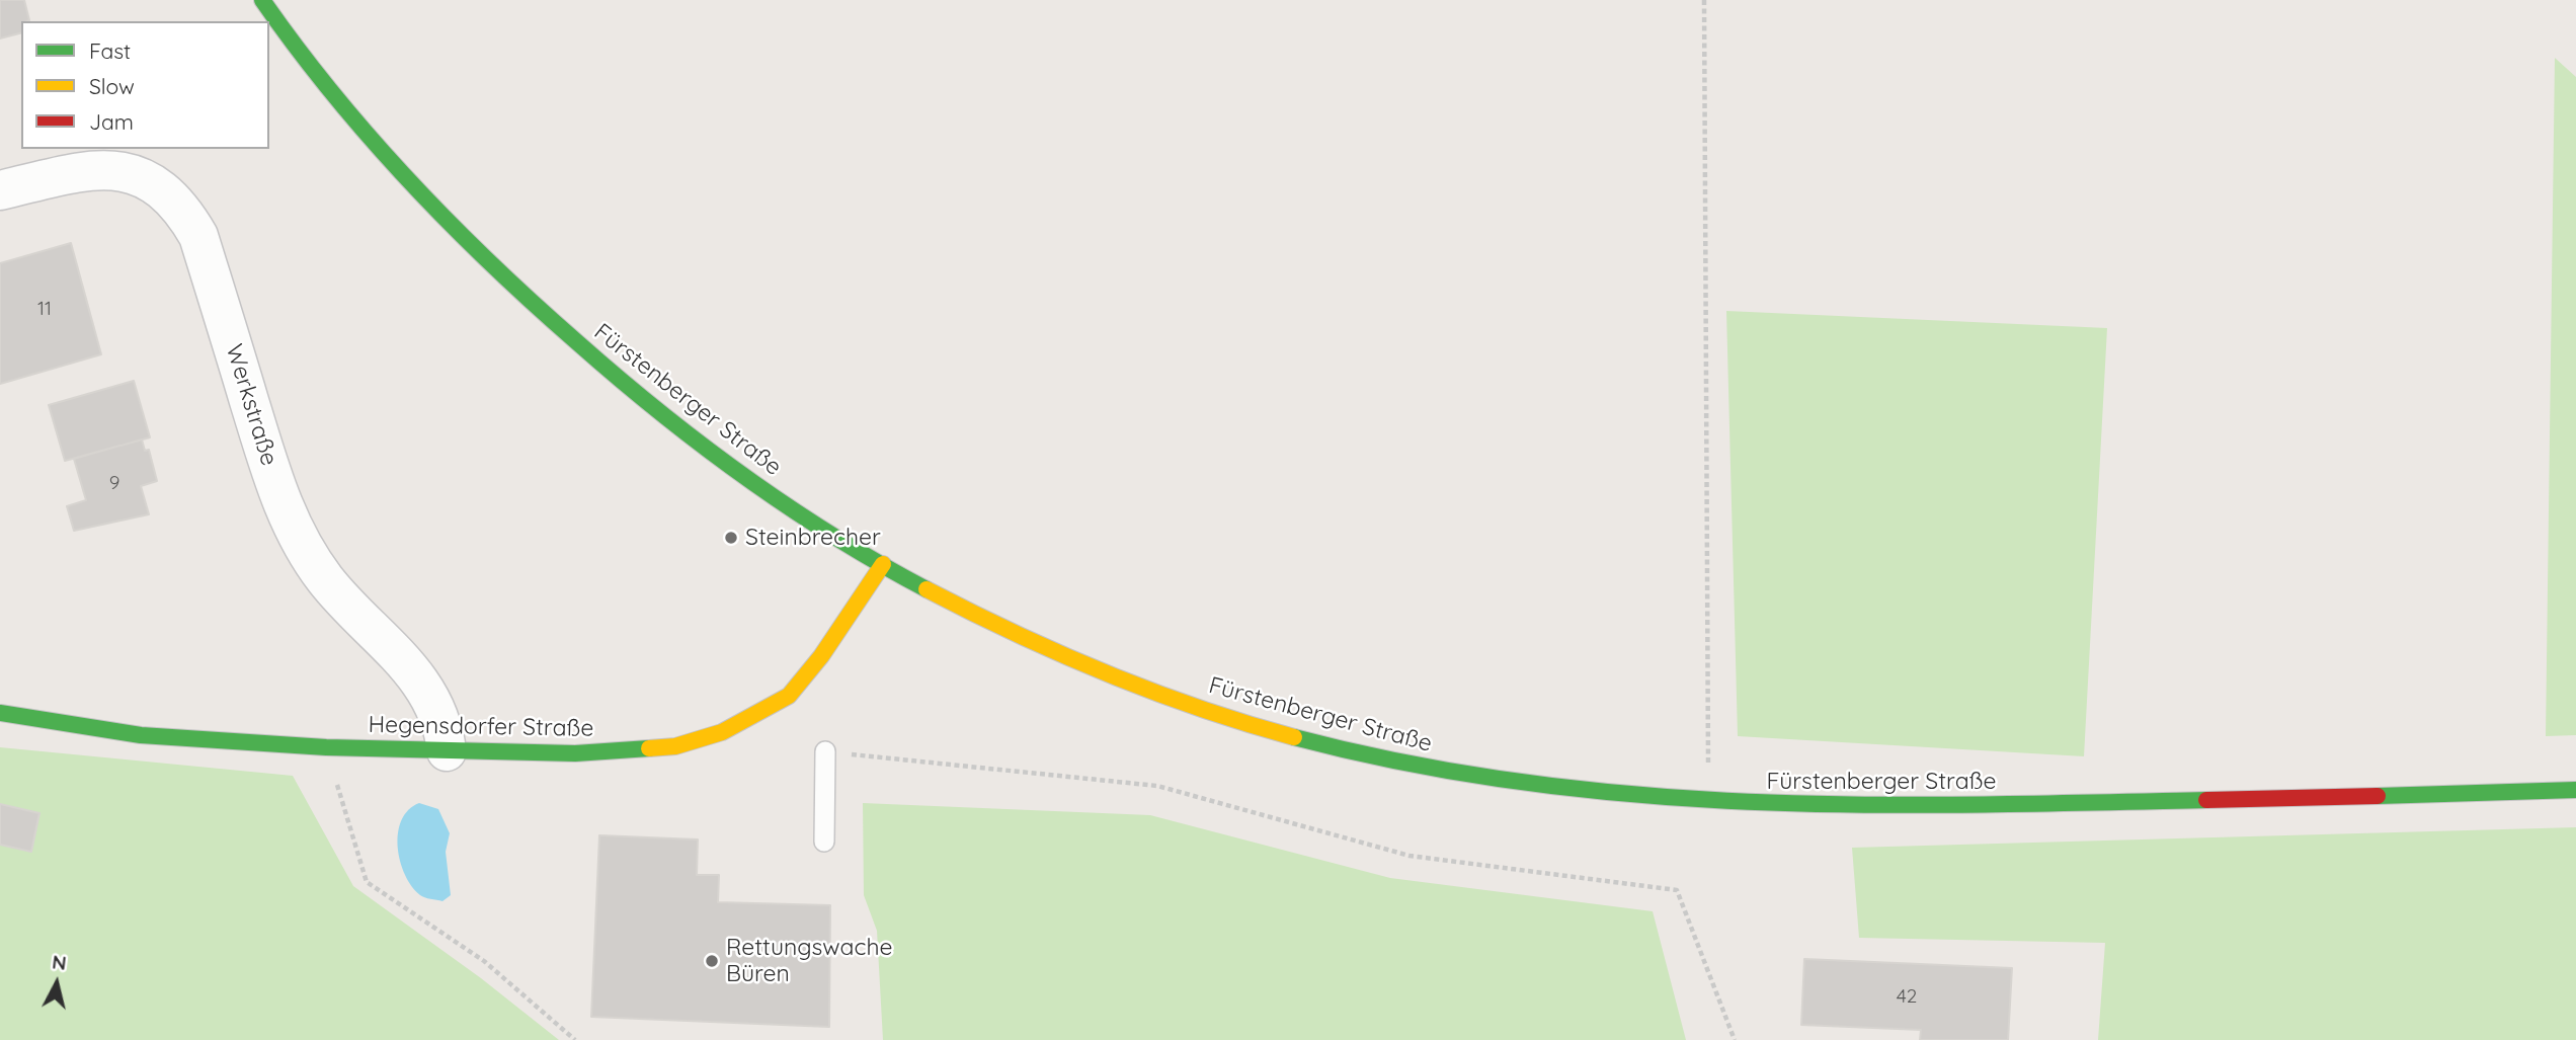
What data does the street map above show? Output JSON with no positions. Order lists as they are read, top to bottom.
{
  "streets": {
    "main road": ["Fürstenberger Straße", "Hegensdorfer Straße"],
    "street": ["Werkstraße"]
  },
  "crossings": [
    ["Fürstenberger Straße", "Hegensdorfer Straße"],
    ["Werkstraße", "Hegensdorfer Straße"]
  ],
  "places": ["Steinbrecher", "Rettungswache Büren"],
  "house_numbers": ["11", "9", "42"],
  "legend": ["Fast", "Slow", "Jam"],
  "north": "top"
}
